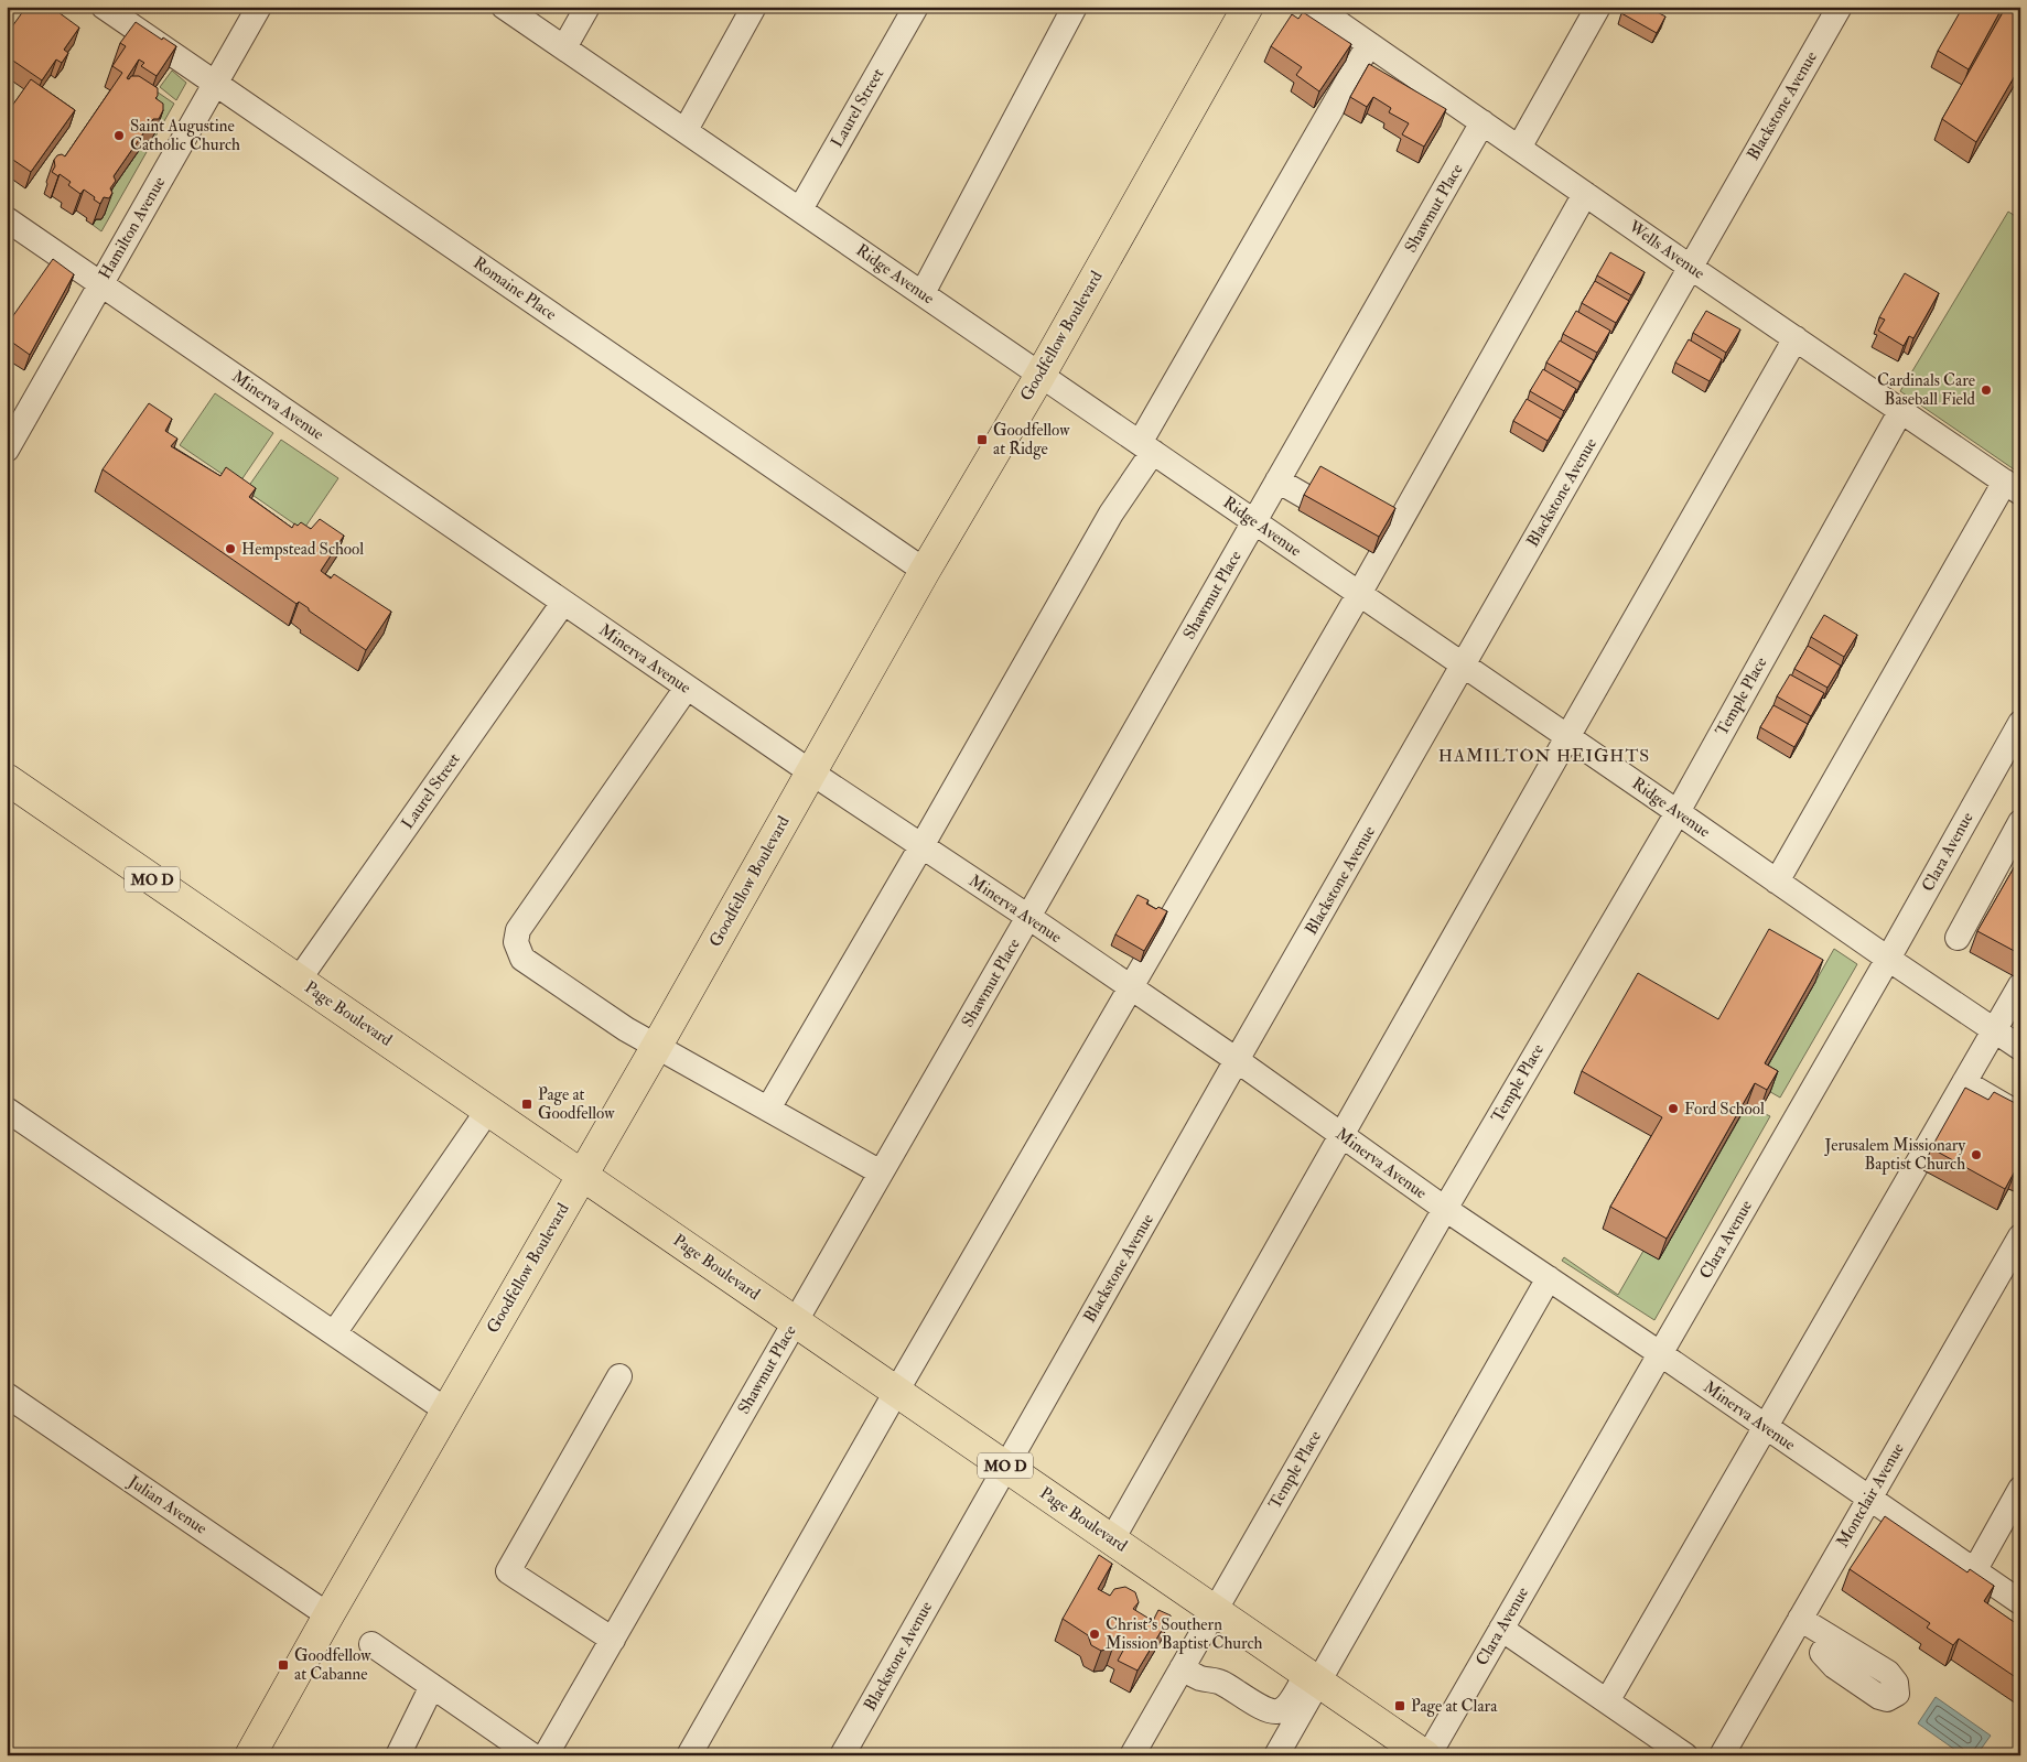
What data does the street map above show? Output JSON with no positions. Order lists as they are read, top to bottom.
{
  "streets": {
    "main road": ["Goodfellow Boulevard", "MO D", "Page Boulevard"],
    "street": [
      "Blackstone Avenue",
      "Laurel Street",
      "Shawmut Place",
      "Hamilton Avenue",
      "Wells Avenue",
      "Ridge Avenue",
      "Romaine Place",
      "Minerva Avenue",
      "Temple Place",
      "Clara Avenue",
      "Montclair Avenue",
      "Julian Avenue"
    ]
  },
  "crossings": [
    ["Blackstone Avenue", "Wells Avenue"],
    ["Blackstone Avenue", "Ridge Avenue"],
    ["Blackstone Avenue", "Minerva Avenue"],
    ["Blackstone Avenue", "Page Boulevard"],
    ["Laurel Street", "Ridge Avenue"],
    ["Laurel Street", "Minerva Avenue"],
    ["Laurel Street", "Page Boulevard"],
    ["Shawmut Place", "Wells Avenue"],
    ["Shawmut Place", "Ridge Avenue"],
    ["Shawmut Place", "Minerva Avenue"],
    ["Shawmut Place", "Page Boulevard"],
    ["Hamilton Avenue", "Romaine Place"],
    ["Hamilton Avenue", "Minerva Avenue"],
    ["Wells Avenue", "Temple Place"],
    ["Ridge Avenue", "Goodfellow Boulevard"],
    ["Ridge Avenue", "Temple Place"],
    ["Ridge Avenue", "Clara Avenue"],
    ["Romaine Place", "Goodfellow Boulevard"],
    ["Goodfellow Boulevard", "Minerva Avenue"],
    ["Goodfellow Boulevard", "Page Boulevard"],
    ["Goodfellow Boulevard", "Julian Avenue"],
    ["Minerva Avenue", "Temple Place"],
    ["Minerva Avenue", "Clara Avenue"],
    ["Minerva Avenue", "Montclair Avenue"],
    ["Temple Place", "Page Boulevard"],
    ["Clara Avenue", "Page Boulevard"]
  ],
  "districts": ["HAMILTON HEIGHTS"],
  "places": {
    "other": [
      "Saint Augustine Catholic Church",
      "Cardinals Care Baseball Field",
      "Hempstead School",
      "Ford School",
      "Jerusalem Missionary Baptist Church",
      "Christ's Southern Mission Baptist Church"
    ],
    "transit": [
      "Goodfellow at Ridge",
      "Page at Goodfellow",
      "Goodfellow at Cabanne",
      "Page at Clara"
    ]
  }
}
